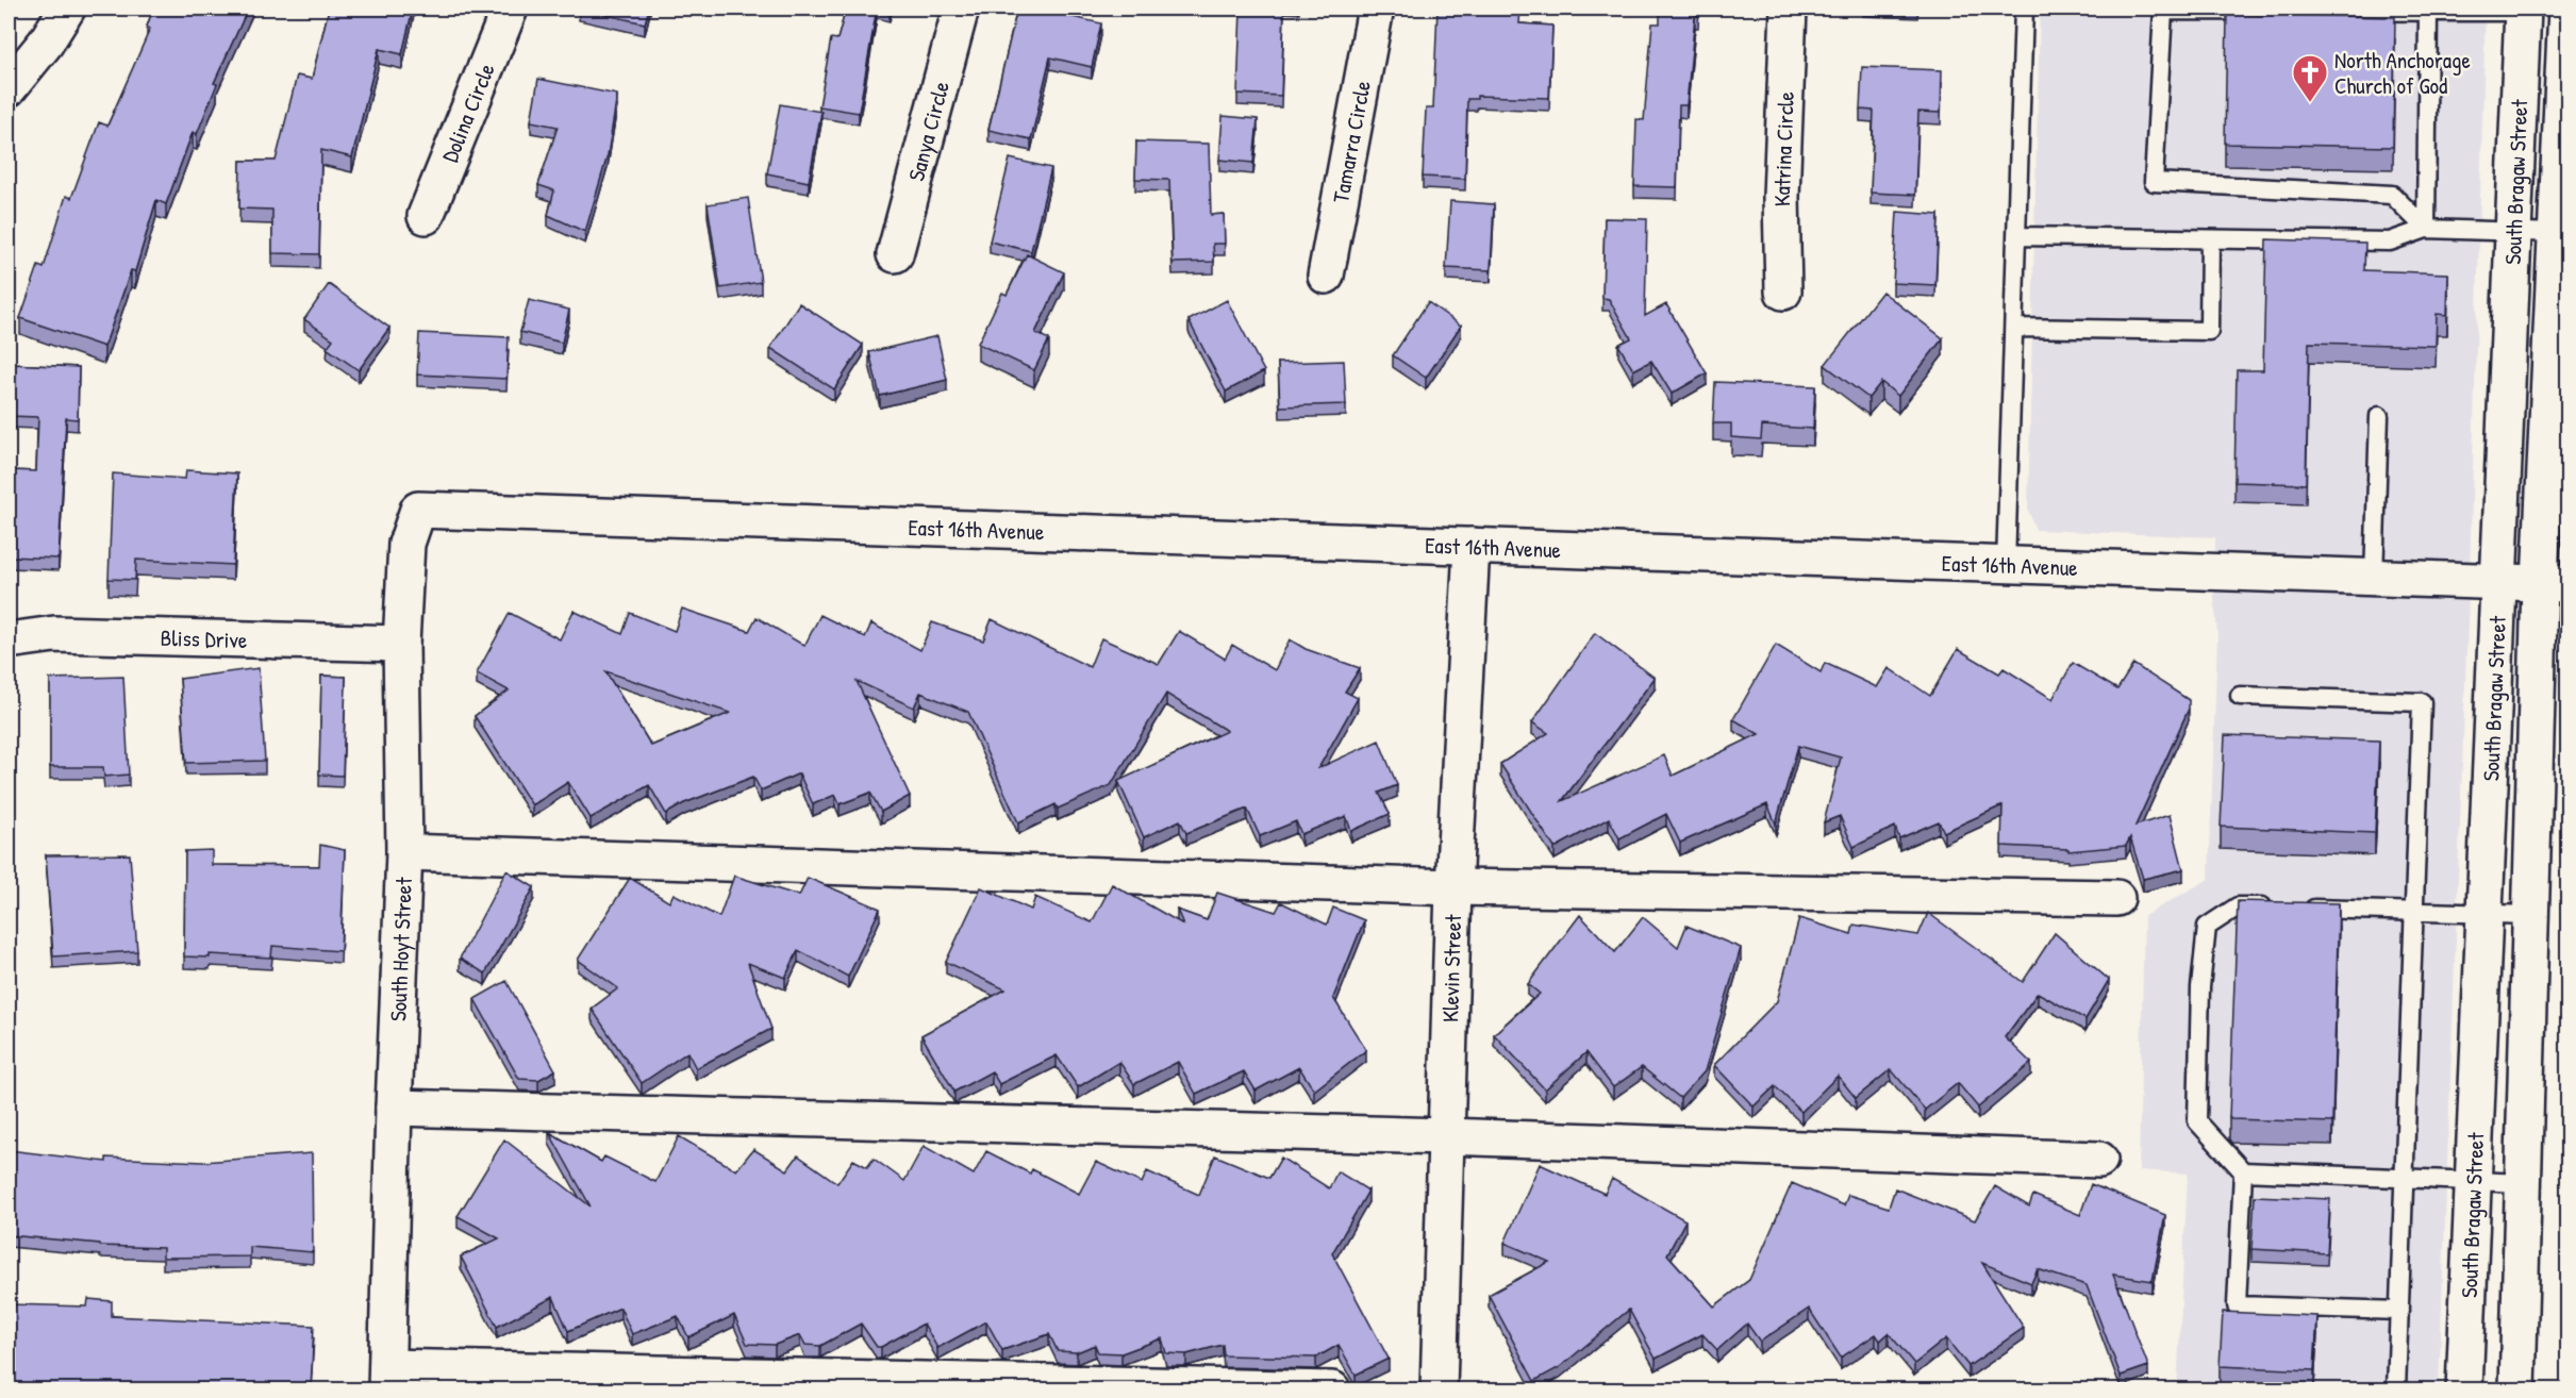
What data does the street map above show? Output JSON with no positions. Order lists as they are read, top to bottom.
{
  "streets": {
    "street": [
      "Dolina Circle",
      "Sanya Circle",
      "Tamarra Circle",
      "Katrina Circle",
      "South Bragaw Street",
      "East 16th Avenue",
      "Bliss Drive",
      "South Hoyt Street",
      "Klevin Street"
    ]
  },
  "crossings": [
    ["South Bragaw Street", "East 16th Avenue"],
    ["East 16th Avenue", "South Hoyt Street"],
    ["East 16th Avenue", "Klevin Street"],
    ["Bliss Drive", "South Hoyt Street"]
  ],
  "places": {
    "church": ["North Anchorage Church of God"]
  }
}
